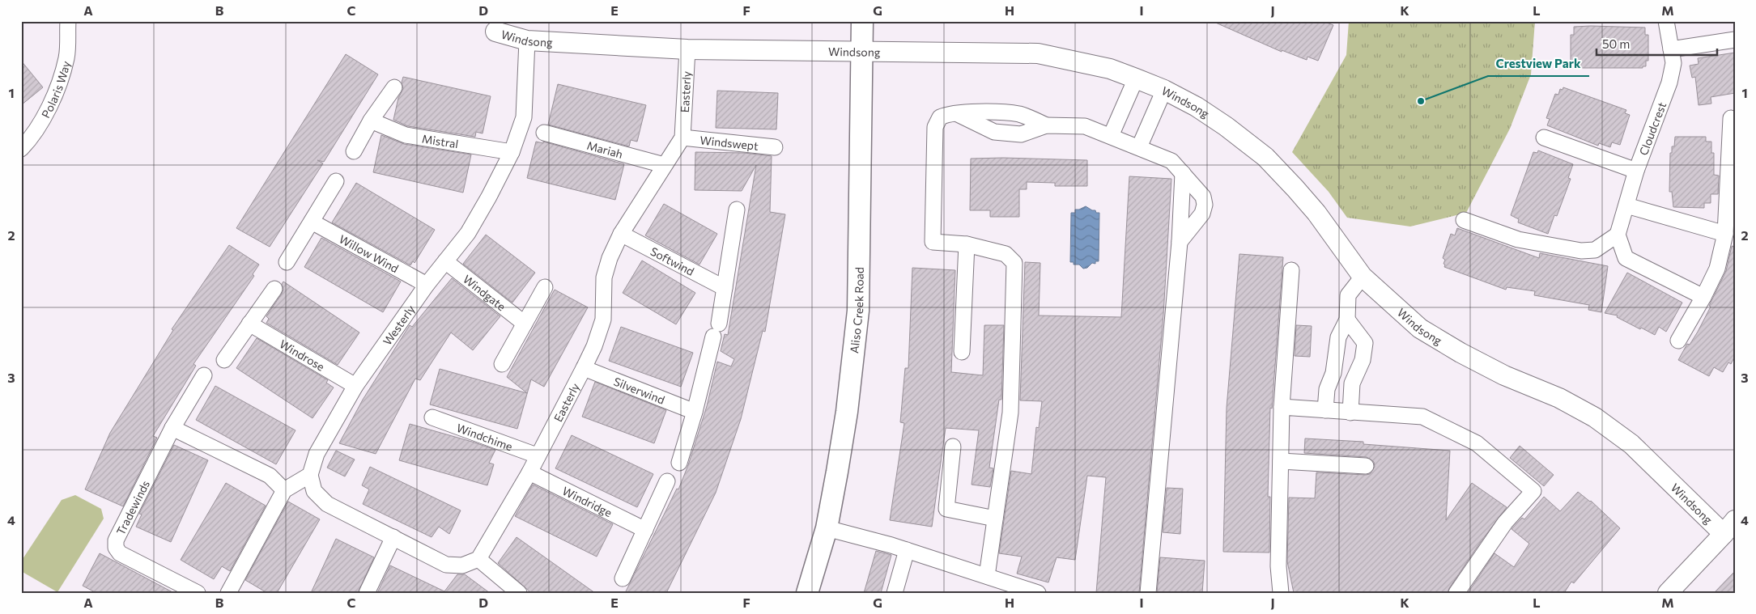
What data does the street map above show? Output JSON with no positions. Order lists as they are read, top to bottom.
{
  "streets": {
    "main road": ["Aliso Creek Road"],
    "street": [
      "Windsong",
      "Polaris Way",
      "Easterly",
      "Cloudcrest",
      "Mistral",
      "Windswept",
      "Mariah",
      "Willow Wind",
      "Softwind",
      "Windgate",
      "Westerly",
      "Windrose",
      "Silverwind",
      "Windchime",
      "Windridge",
      "Tradewinds"
    ]
  },
  "crossings": [
    ["Windsong", "Easterly"],
    ["Windsong", "Aliso Creek Road"],
    ["Windsong", "Westerly"],
    ["Easterly", "Windswept"],
    ["Easterly", "Mariah"],
    ["Easterly", "Softwind"],
    ["Easterly", "Silverwind"],
    ["Easterly", "Windchime"],
    ["Easterly", "Windridge"],
    ["Mistral", "Westerly"],
    ["Willow Wind", "Westerly"],
    ["Windgate", "Westerly"],
    ["Westerly", "Windrose"]
  ],
  "places": ["Crestview Park"],
  "scale_bar": "50 m",
  "grid": {
    "columns": [
      "A",
      "B",
      "C",
      "D",
      "E",
      "F",
      "G",
      "H",
      "I",
      "J",
      "K",
      "L",
      "M"
    ],
    "rows": [
      "1",
      "2",
      "3",
      "4"
    ]
  }
}
